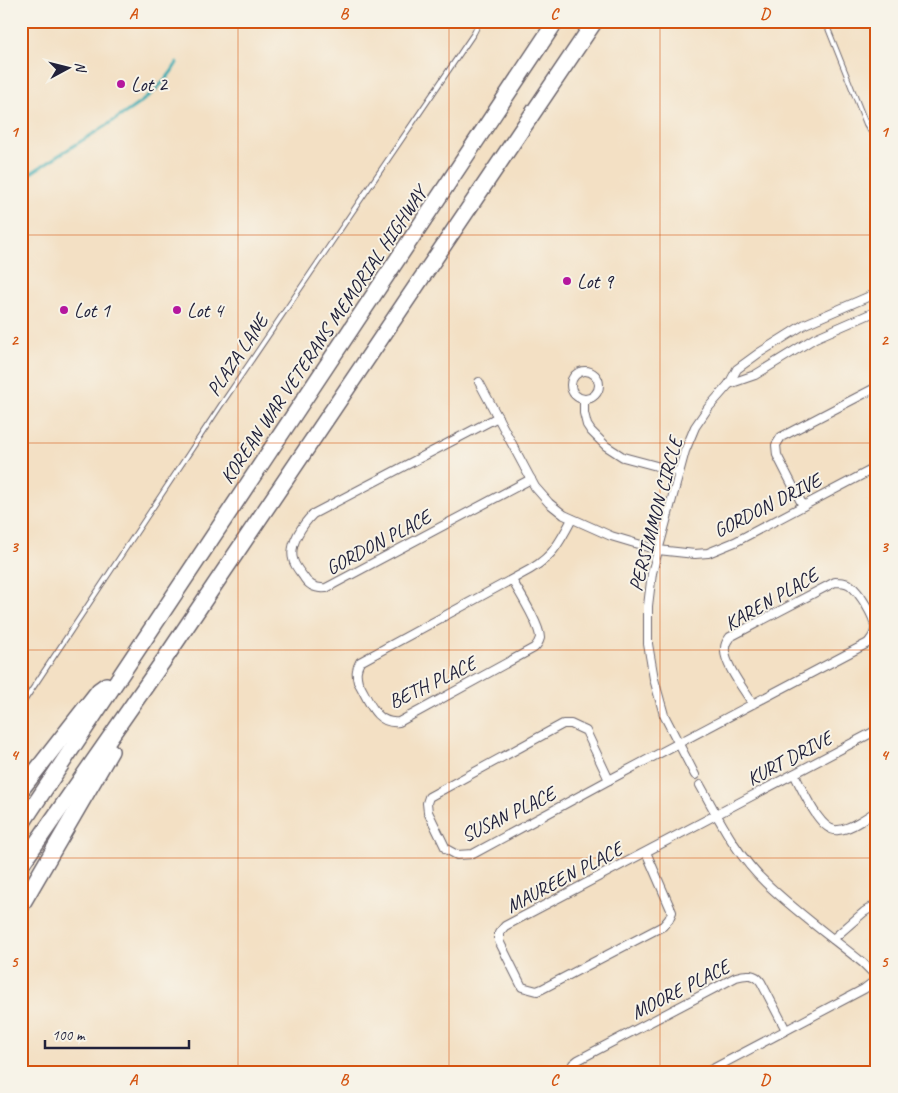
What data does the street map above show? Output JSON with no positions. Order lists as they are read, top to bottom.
{
  "streets": {
    "highway": ["KOREAN WAR VETERANS MEMORIAL HIGHWAY"],
    "street": [
      "GORDON DRIVE",
      "PERSIMMON CIRCLE",
      "GORDON PLACE",
      "KAREN PLACE",
      "BETH PLACE",
      "KURT DRIVE",
      "SUSAN PLACE",
      "MAUREEN PLACE",
      "MOORE PLACE"
    ],
    "lane": ["PLAZA LANE"]
  },
  "crossings": [
    ["GORDON DRIVE", "PERSIMMON CIRCLE"],
    ["GORDON DRIVE", "GORDON PLACE"],
    ["GORDON DRIVE", "BETH PLACE"],
    ["PERSIMMON CIRCLE", "KAREN PLACE"],
    ["KAREN PLACE", "SUSAN PLACE"],
    ["KURT DRIVE", "MAUREEN PLACE"]
  ],
  "places": [
    "Lot 2",
    "Lot 9",
    "Lot 1",
    "Lot 4"
  ],
  "scale_bar": "100 m",
  "north": "right",
  "grid": {
    "columns": [
      "A",
      "B",
      "C",
      "D"
    ],
    "rows": [
      "1",
      "2",
      "3",
      "4",
      "5"
    ]
  }
}
